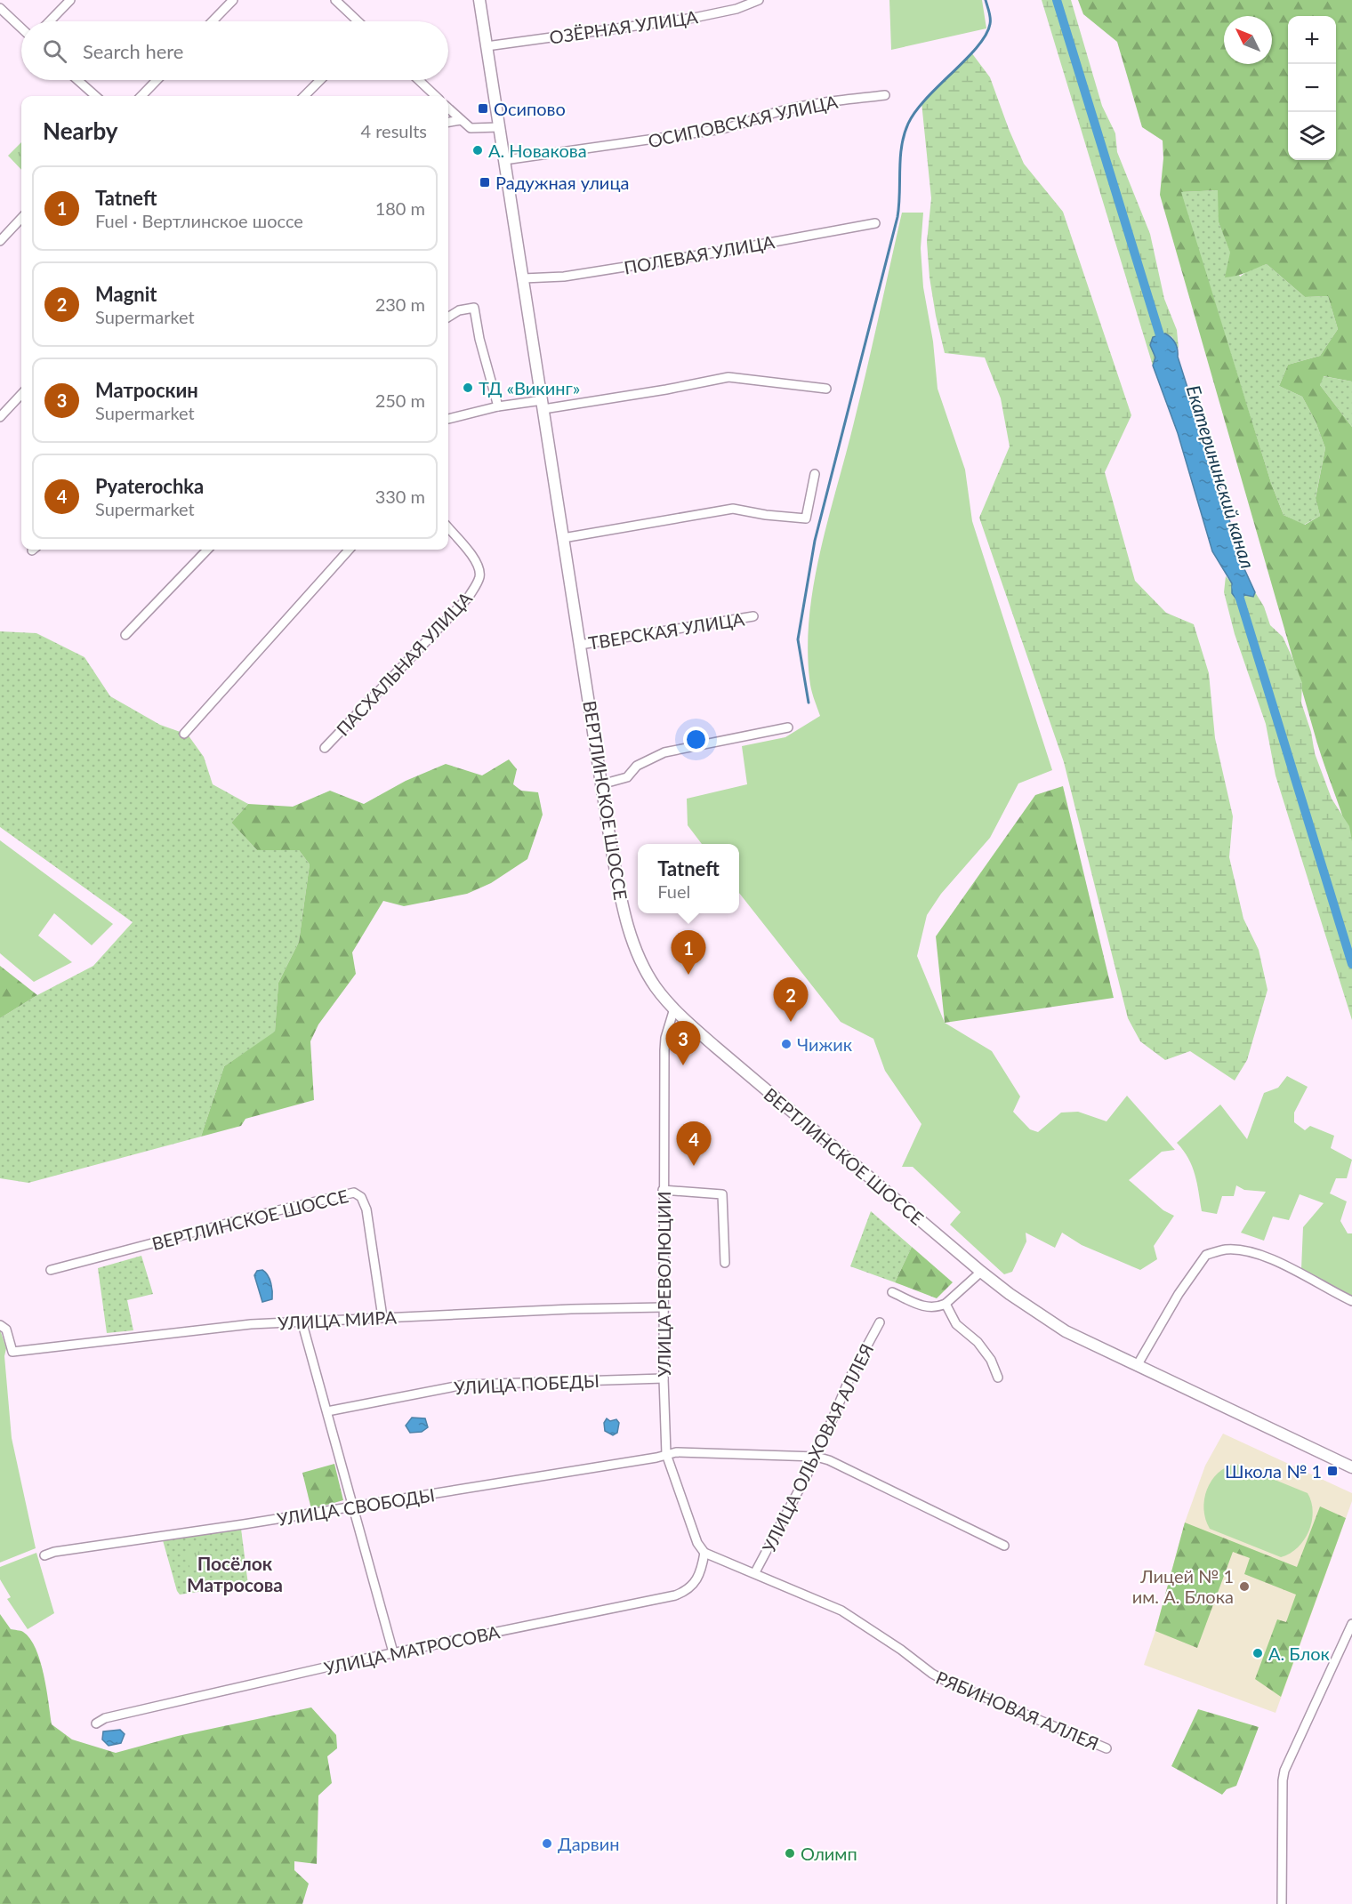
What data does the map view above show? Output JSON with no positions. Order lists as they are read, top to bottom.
{
  "streets": {
    "main road": ["ВЕРТЛИНСКОЕ ШОССЕ"],
    "street": [
      "ОЗЁРНАЯ УЛИЦА",
      "ОСИПОВСКАЯ УЛИЦА",
      "ПОЛЕВАЯ УЛИЦА",
      "ТВЕРСКАЯ УЛИЦА",
      "ПАСХАЛЬНАЯ УЛИЦА",
      "УЛИЦА РЕВОЛЮЦИИ",
      "УЛИЦА МИРА",
      "УЛИЦА ПОБЕДЫ",
      "УЛИЦА ОЛЬХОВАЯ АЛЛЕЯ",
      "УЛИЦА СВОБОДЫ",
      "УЛИЦА МАТРОСОВА",
      "РЯБИНОВАЯ АЛЛЕЯ"
    ]
  },
  "crossings": [
    ["ОЗЁРНАЯ УЛИЦА", "ВЕРТЛИНСКОЕ ШОССЕ"],
    ["ОСИПОВСКАЯ УЛИЦА", "ВЕРТЛИНСКОЕ ШОССЕ"],
    ["ПОЛЕВАЯ УЛИЦА", "ВЕРТЛИНСКОЕ ШОССЕ"],
    ["ТВЕРСКАЯ УЛИЦА", "ВЕРТЛИНСКОЕ ШОССЕ"],
    ["ВЕРТЛИНСКОЕ ШОССЕ", "УЛИЦА РЕВОЛЮЦИИ"],
    ["ВЕРТЛИНСКОЕ ШОССЕ", "УЛИЦА МИРА"],
    ["УЛИЦА РЕВОЛЮЦИИ", "УЛИЦА МИРА"],
    ["УЛИЦА РЕВОЛЮЦИИ", "УЛИЦА ПОБЕДЫ"],
    ["УЛИЦА РЕВОЛЮЦИИ", "УЛИЦА СВОБОДЫ"],
    ["УЛИЦА РЕВОЛЮЦИИ", "УЛИЦА МАТРОСОВА"],
    ["УЛИЦА РЕВОЛЮЦИИ", "РЯБИНОВАЯ АЛЛЕЯ"],
    ["УЛИЦА ОЛЬХОВАЯ АЛЛЕЯ", "УЛИЦА СВОБОДЫ"],
    ["УЛИЦА ОЛЬХОВАЯ АЛЛЕЯ", "РЯБИНОВАЯ АЛЛЕЯ"],
    ["УЛИЦА МАТРОСОВА", "РЯБИНОВАЯ АЛЛЕЯ"]
  ],
  "districts": ["Посёлок Матросова"],
  "water": ["Екатерининский канал"],
  "places": {
    "transit": ["Осипово", "Радужная улица", "Школа № 1"],
    "other": [
      "А. Новакова",
      "ТД «Викинг»",
      "Чижик",
      "Лицей № 1 им. А. Блока",
      "А. Блок",
      "Дарвин",
      "Олимп"
    ]
  },
  "north": "top left",
  "page": {
    "map_buttons": ["+", "−"],
    "search": "Search here",
    "heading": ["Nearby", "4 results"],
    "list": [
      {
        "mark": "1",
        "name": "Tatneft",
        "note": "Fuel · Вертлинское шоссе",
        "value": "180 m"
      },
      {
        "mark": "2",
        "name": "Magnit",
        "note": "Supermarket",
        "value": "230 m"
      },
      {
        "mark": "3",
        "name": "Матроскин",
        "note": "Supermarket",
        "value": "250 m"
      },
      {
        "mark": "4",
        "name": "Pyaterochka",
        "note": "Supermarket",
        "value": "330 m"
      }
    ],
    "popup": ["Tatneft", "Fuel"],
    "pins": [
      "1",
      "2",
      "3",
      "4"
    ]
  }
}
